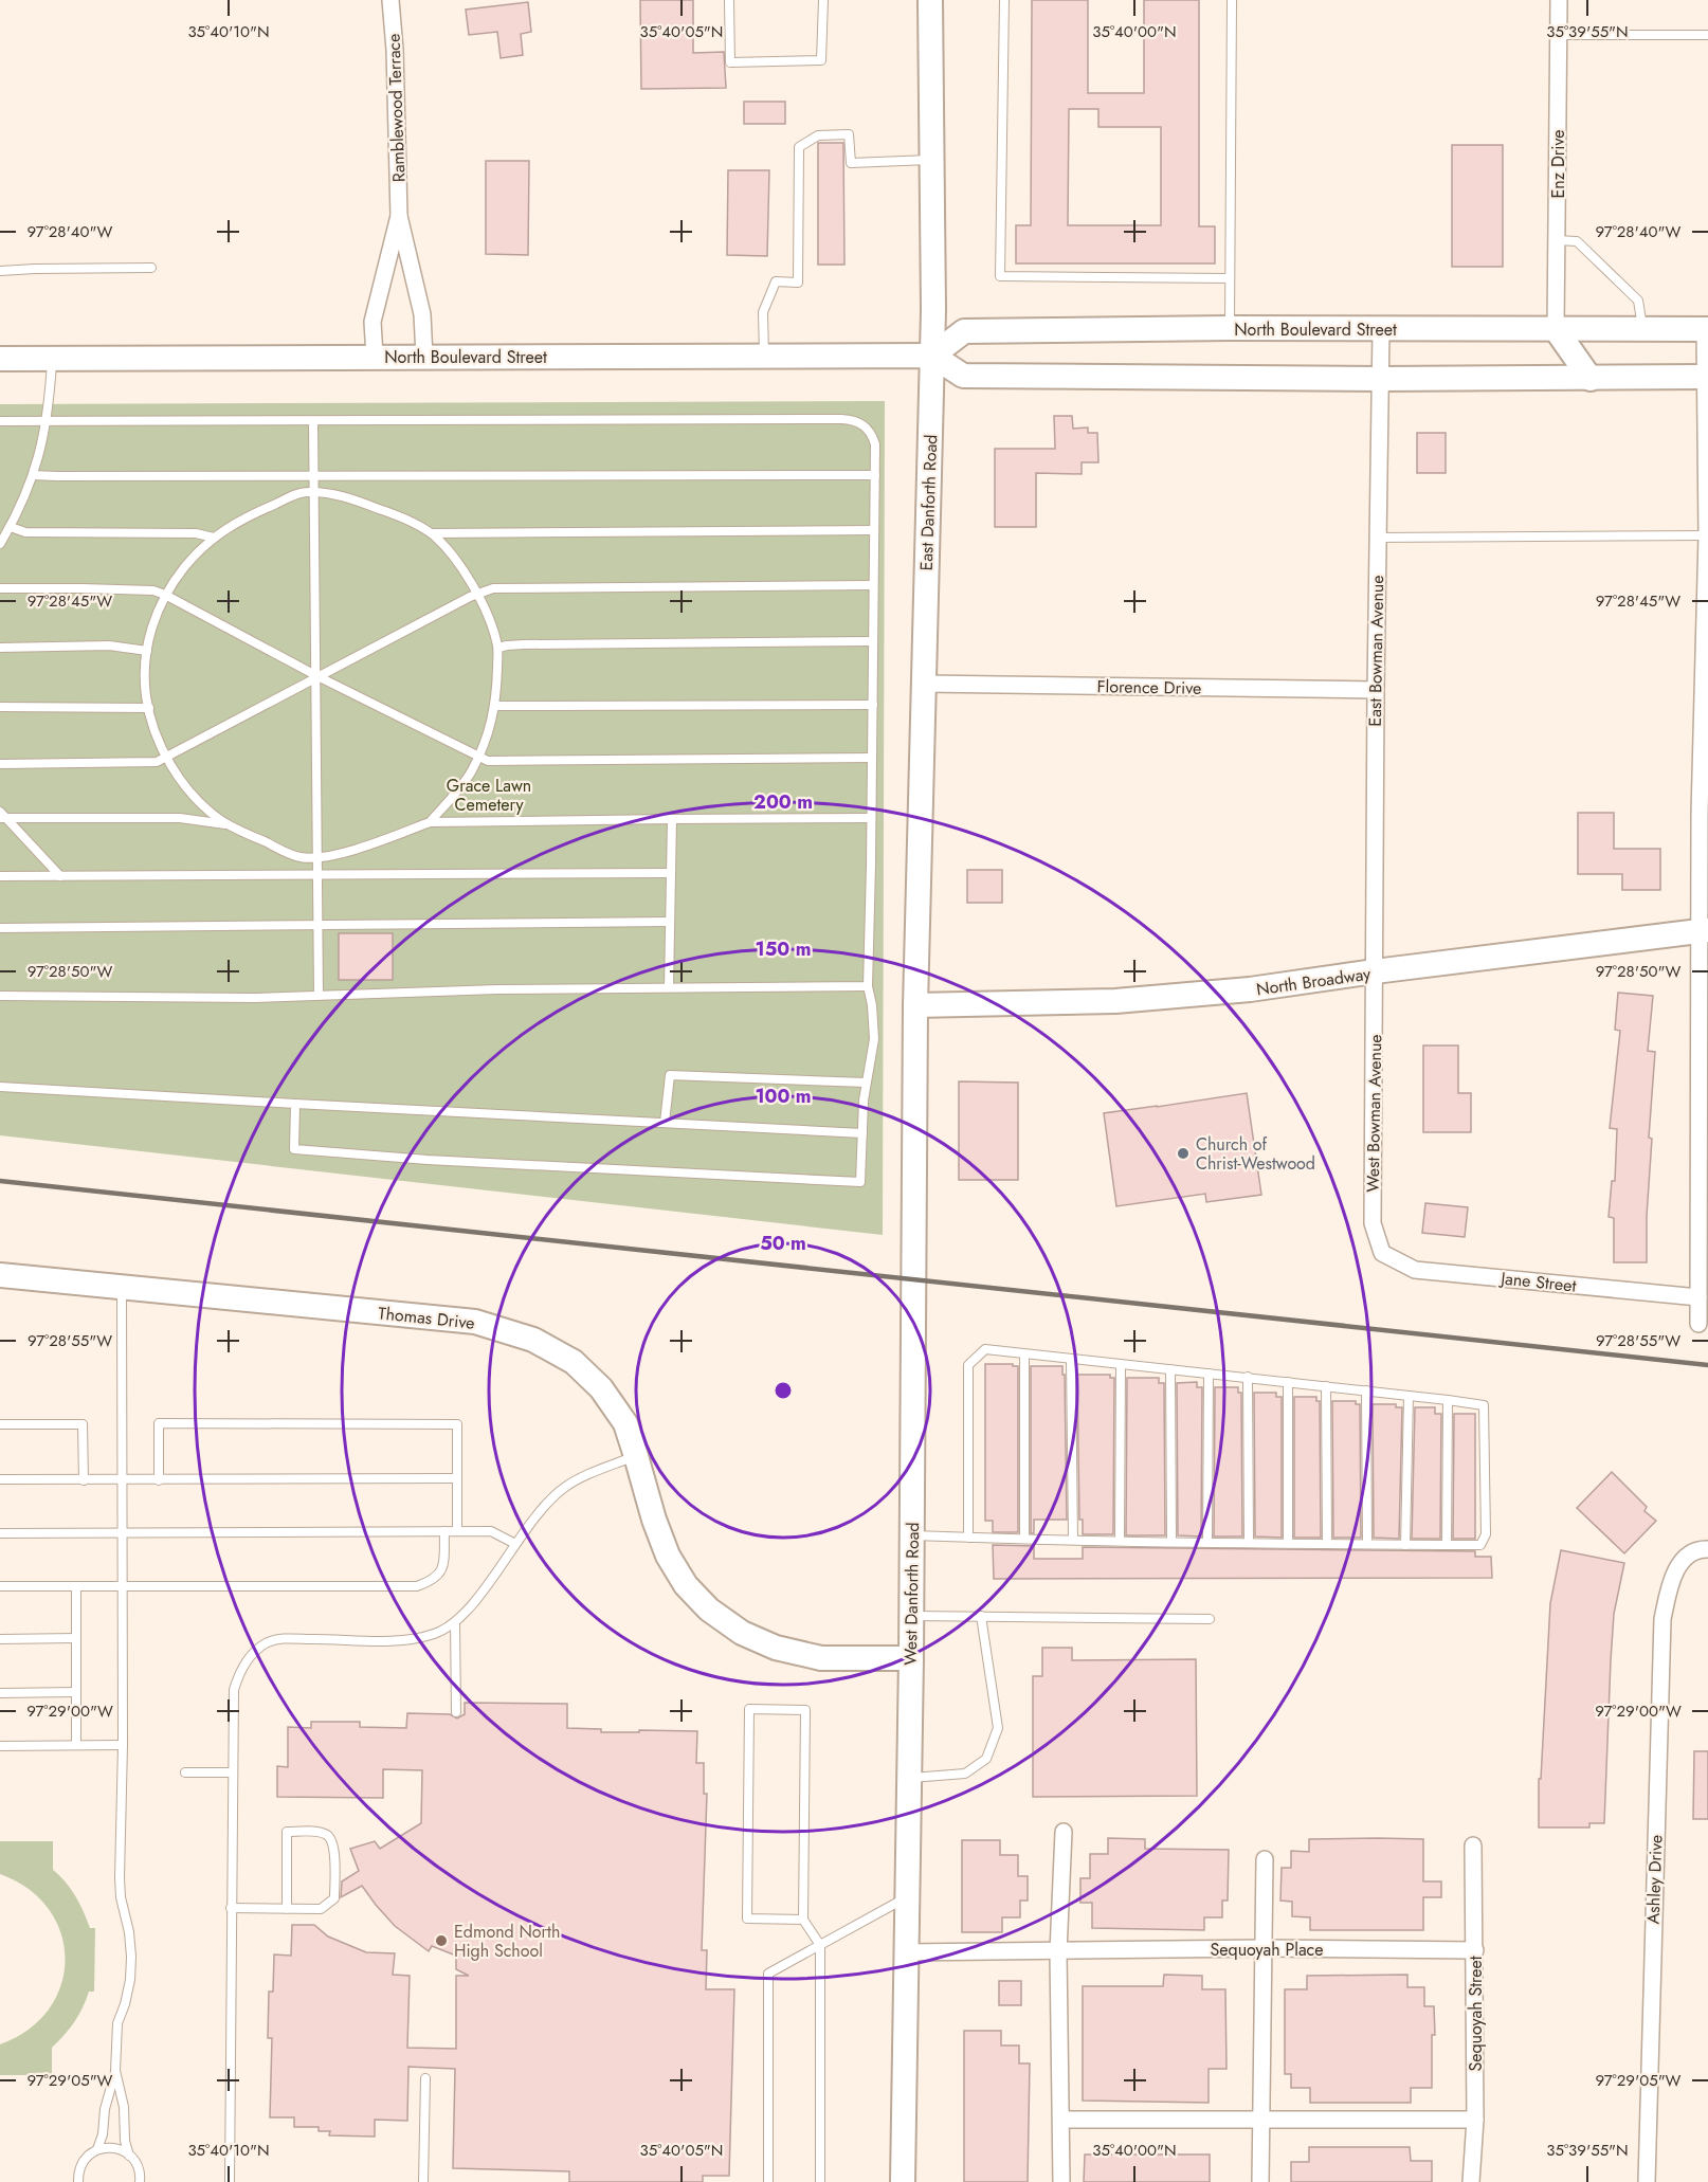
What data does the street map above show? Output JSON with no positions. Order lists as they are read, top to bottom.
{
  "streets": {
    "main road": [
      "North Boulevard Street",
      "East Danforth Road",
      "North Broadway",
      "Thomas Drive",
      "West Danforth Road"
    ],
    "street": [
      "Ramblewood Terrace",
      "Enz Drive",
      "East Bowman Avenue",
      "Florence Drive",
      "West Bowman Avenue",
      "Jane Street",
      "Ashley Drive",
      "Sequoyah Place",
      "Sequoyah Street"
    ]
  },
  "crossings": [
    ["Ramblewood Terrace", "North Boulevard Street"],
    ["Enz Drive", "North Boulevard Street"],
    ["North Boulevard Street", "East Danforth Road"],
    ["North Boulevard Street", "East Bowman Avenue"],
    ["East Danforth Road", "Florence Drive"],
    ["East Danforth Road", "North Broadway"],
    ["East Danforth Road", "West Danforth Road"],
    ["East Bowman Avenue", "Florence Drive"],
    ["East Bowman Avenue", "North Broadway"],
    ["East Bowman Avenue", "West Bowman Avenue"],
    ["North Broadway", "West Bowman Avenue"],
    ["North Broadway", "West Danforth Road"],
    ["West Bowman Avenue", "Jane Street"],
    ["Thomas Drive", "West Danforth Road"],
    ["West Danforth Road", "Sequoyah Place"],
    ["Sequoyah Place", "Sequoyah Street"]
  ],
  "parks": ["Grace Lawn Cemetery"],
  "places": ["Church of Christ-Westwood", "Edmond North High School"],
  "coordinates": [
    "35°40'10\"N",
    "35°40'05\"N",
    "35°40'00\"N",
    "35°39'55\"N",
    "97°28'40\"W",
    "97°28'45\"W",
    "97°28'50\"W",
    "97°28'55\"W",
    "97°29'00\"W",
    "97°29'05\"W"
  ],
  "rings": [
    "200 m",
    "150 m",
    "100 m",
    "50 m"
  ]
}
